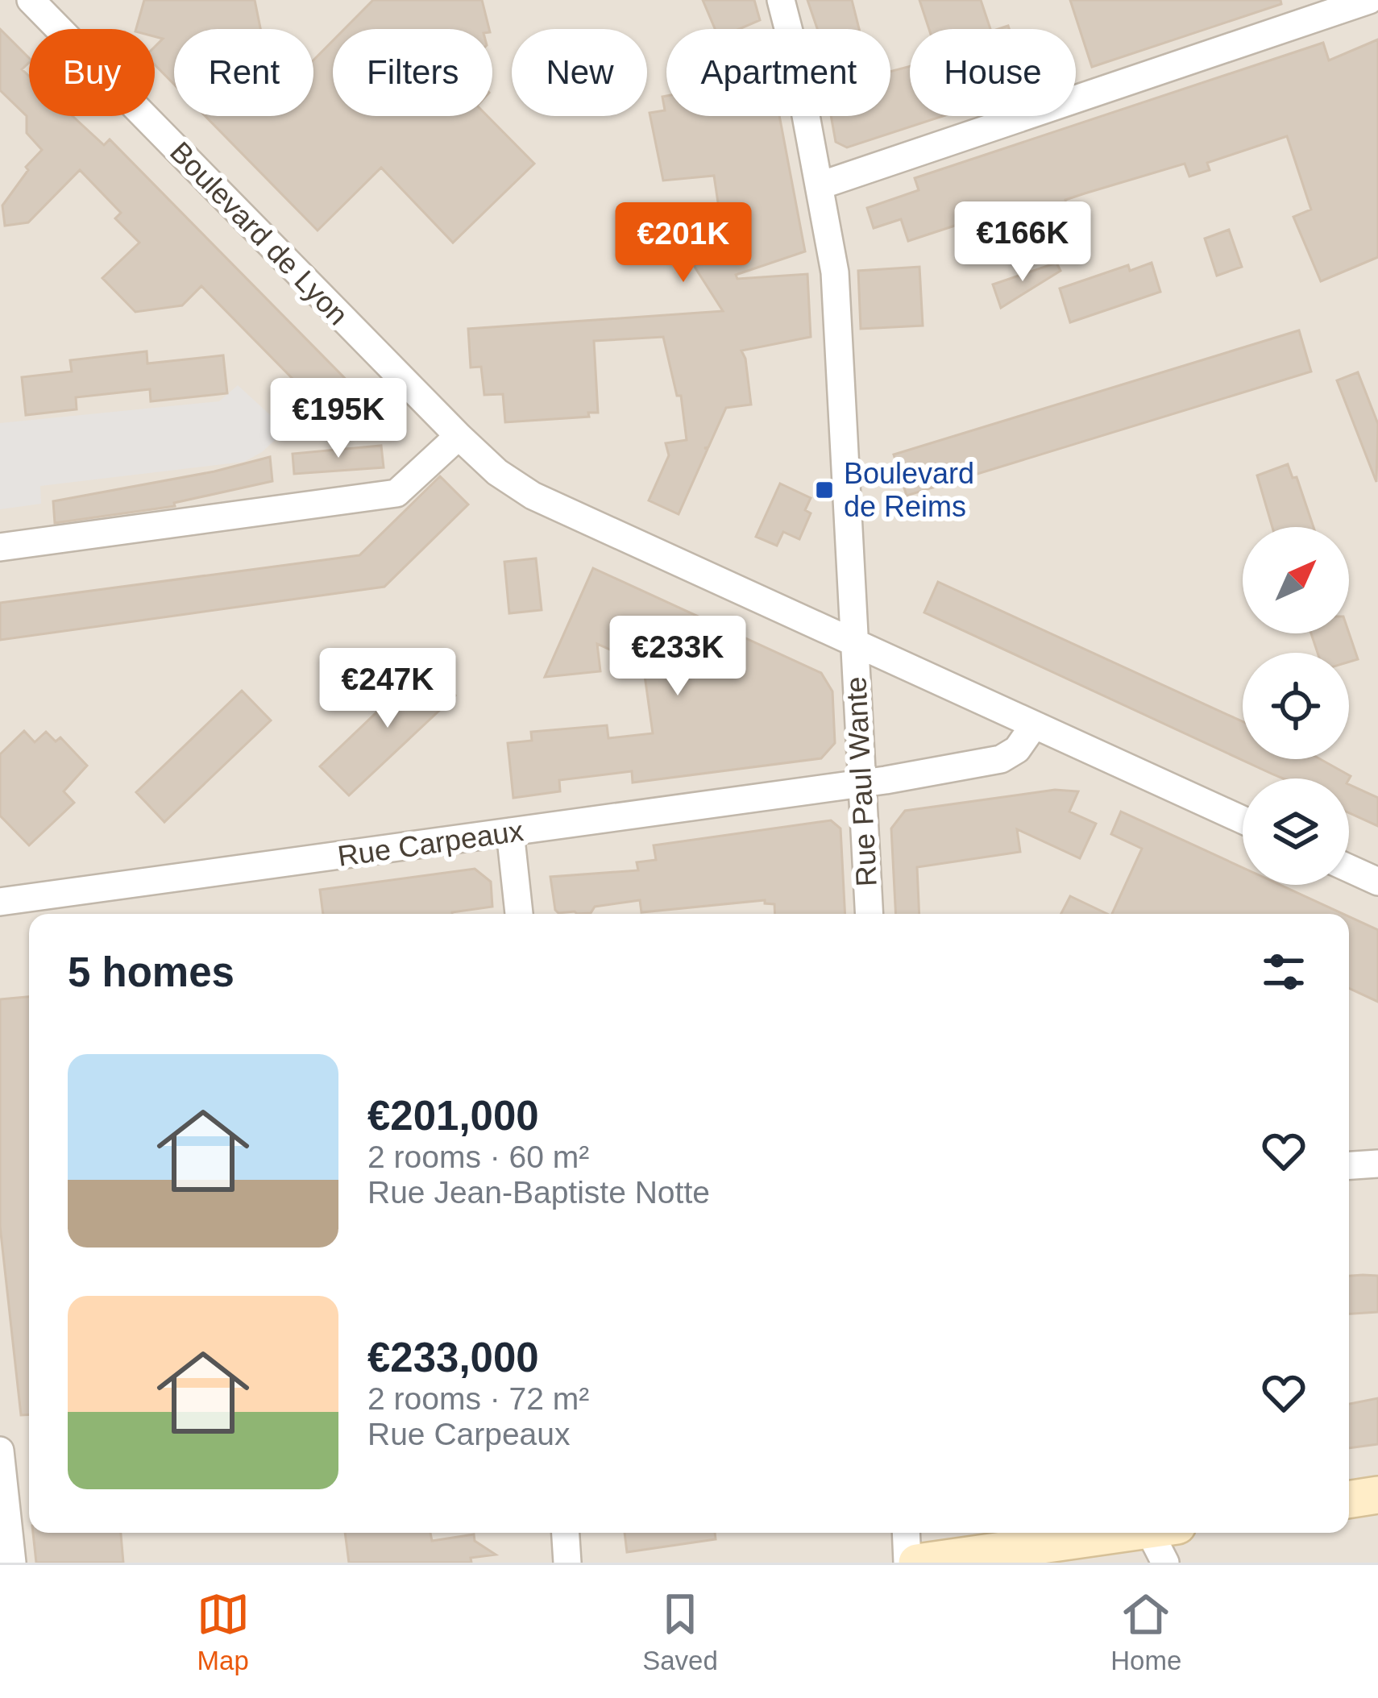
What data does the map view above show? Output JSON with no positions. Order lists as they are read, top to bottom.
{
  "streets": {
    "street": ["Boulevard de Lyon", "Rue Paul Wante", "Rue Carpeaux"]
  },
  "crossings": [
    ["Boulevard de Lyon", "Rue Paul Wante"],
    ["Rue Paul Wante", "Rue Carpeaux"]
  ],
  "places": {
    "transit": ["Boulevard de Reims"]
  },
  "north": "top right",
  "page": {
    "chip": [
      "Buy",
      "Rent",
      "Filters",
      "New",
      "Apartment",
      "House"
    ],
    "price": [
      "€166K",
      "€201K",
      "€195K",
      "€233K",
      "€247K"
    ],
    "heading": "5 homes",
    "list": [
      {
        "name": "€201,000",
        "note": "2 rooms · 60 m² · Rue Jean-Baptiste Notte"
      },
      {
        "name": "€233,000",
        "note": "2 rooms · 72 m² · Rue Carpeaux"
      }
    ],
    "tabs": ["Map", "Saved", "Home"]
  }
}
